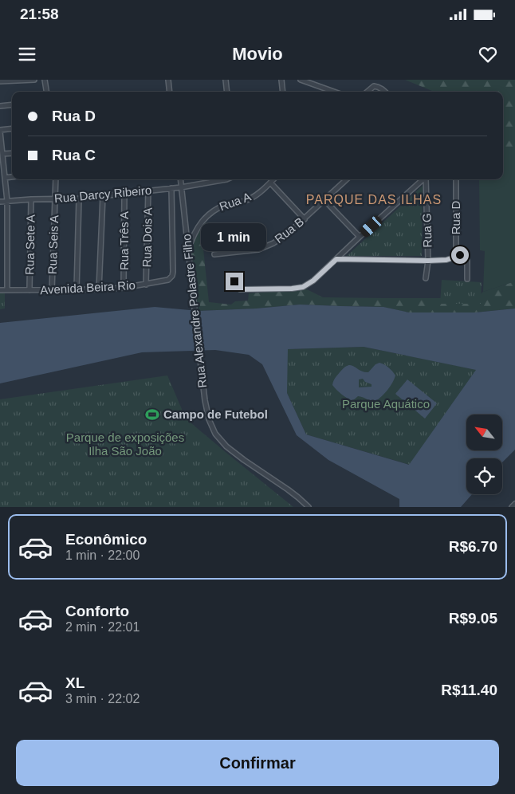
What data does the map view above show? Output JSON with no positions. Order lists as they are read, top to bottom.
{
  "streets": {
    "street": [
      "Rua Darcy Ribeiro",
      "Rua A",
      "Rua D",
      "Rua B",
      "Rua G",
      "Rua Dois A",
      "Rua Três A",
      "Rua Sete A",
      "Rua Seis A",
      "Avenida Beira Rio",
      "Rua Alexandre Polastre Filho"
    ]
  },
  "crossings": [
    ["Rua Darcy Ribeiro", "Rua Dois A"],
    ["Rua Darcy Ribeiro", "Rua Três A"],
    ["Rua Darcy Ribeiro", "Rua Sete A"],
    ["Rua Darcy Ribeiro", "Rua Seis A"],
    ["Rua Darcy Ribeiro", "Avenida Beira Rio"],
    ["Rua Darcy Ribeiro", "Rua Alexandre Polastre Filho"],
    ["Rua A", "Rua Alexandre Polastre Filho"],
    ["Rua Dois A", "Avenida Beira Rio"],
    ["Rua Três A", "Avenida Beira Rio"],
    ["Rua Sete A", "Avenida Beira Rio"],
    ["Rua Seis A", "Avenida Beira Rio"]
  ],
  "districts": ["PARQUE DAS ILHAS"],
  "parks": ["Parque Aquático", "Parque de exposições Ilha São João"],
  "places": {
    "sports": ["Campo de Futebol"]
  },
  "north": "top left",
  "page": {
    "status": "21:58",
    "header": "Movio",
    "banner": ["Rua D", "Rua C"],
    "bubble": "1 min",
    "list": [
      {
        "name": "Econômico",
        "note": "1 min · 22:00",
        "value": "R$6.70"
      },
      {
        "name": "Conforto",
        "note": "2 min · 22:01",
        "value": "R$9.05"
      },
      {
        "name": "XL",
        "note": "3 min · 22:02",
        "value": "R$11.40"
      }
    ],
    "buttons": "Confirmar"
  }
}
